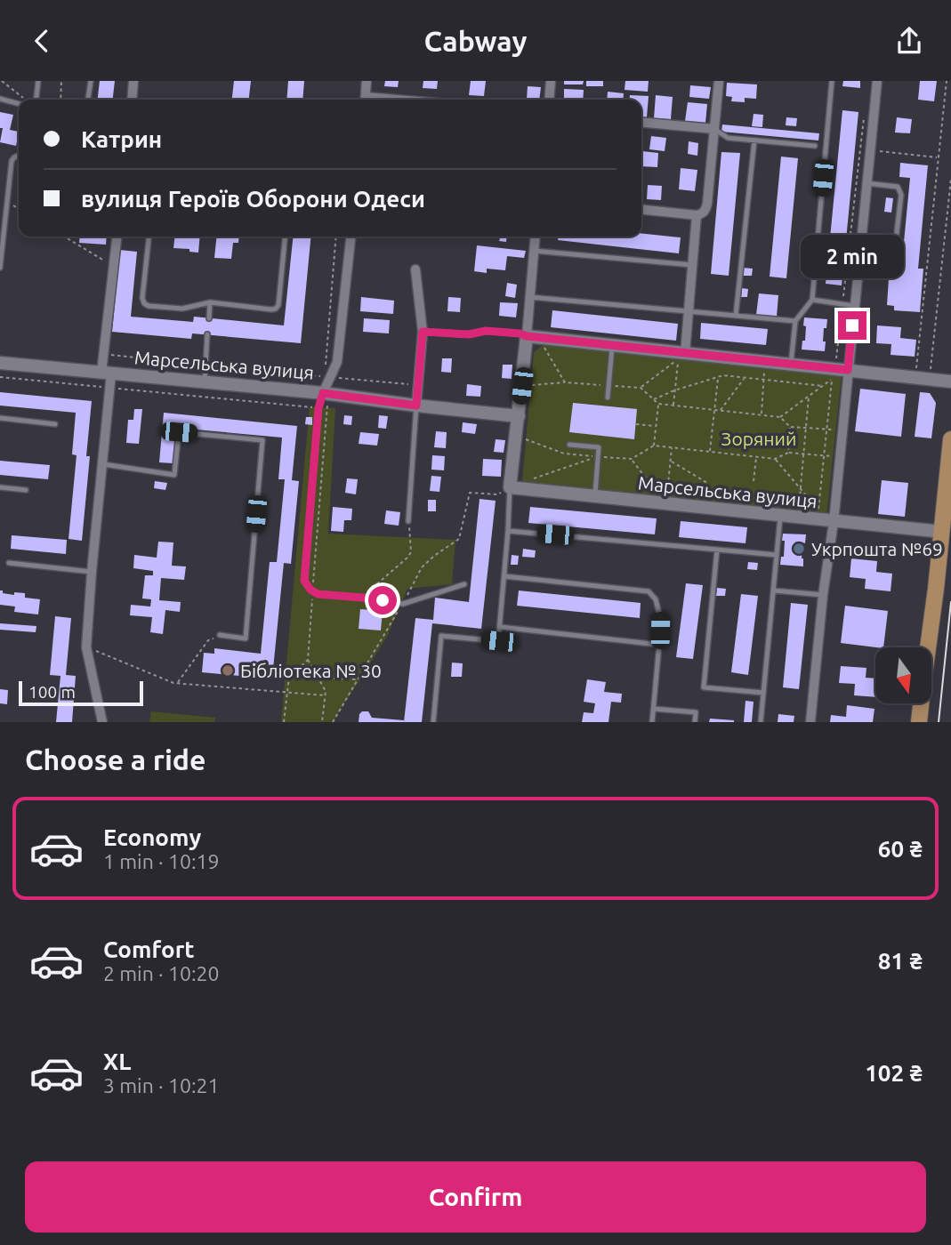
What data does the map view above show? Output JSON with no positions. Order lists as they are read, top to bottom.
{
  "streets": {
    "street": ["Марсельська вулиця"]
  },
  "parks": ["Зоряний"],
  "places": ["Укрпошта №69", "Бібліотека № 30"],
  "scale_bar": "100 m",
  "north": "bottom",
  "page": {
    "header": "Cabway",
    "banner": ["Катрин", "вулиця Героїв Оборони Одеси"],
    "bubble": "2 min",
    "scale": "100 m",
    "heading": "Choose a ride",
    "list": [
      {
        "name": "Economy",
        "note": "1 min · 10:19",
        "value": "60 ₴"
      },
      {
        "name": "Comfort",
        "note": "2 min · 10:20",
        "value": "81 ₴"
      },
      {
        "name": "XL",
        "note": "3 min · 10:21",
        "value": "102 ₴"
      }
    ],
    "buttons": "Confirm"
  }
}
